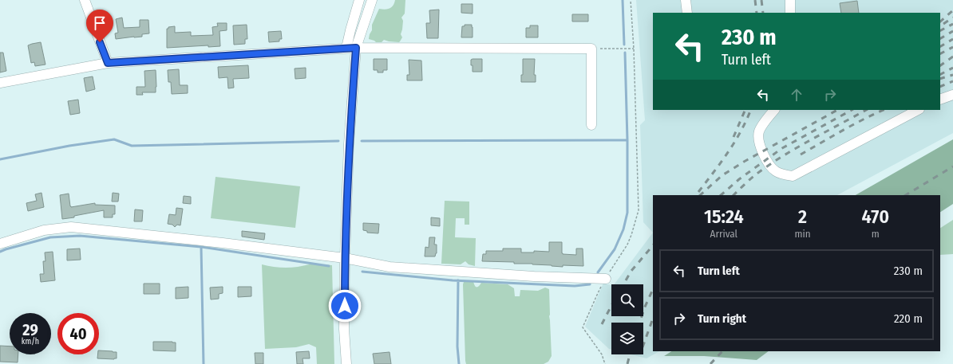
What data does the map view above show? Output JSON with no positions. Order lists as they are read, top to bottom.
{
  "page": {
    "turn": ["230 m", "Turn left"],
    "eta": [
      "15:24",
      "Arrival",
      "2",
      "min",
      "470",
      "m"
    ],
    "list": [
      {
        "name": "Turn left",
        "value": "230 m"
      },
      {
        "name": "Turn right",
        "value": "220 m"
      }
    ],
    "speed": "29 km/h",
    "limit": "40"
  }
}
